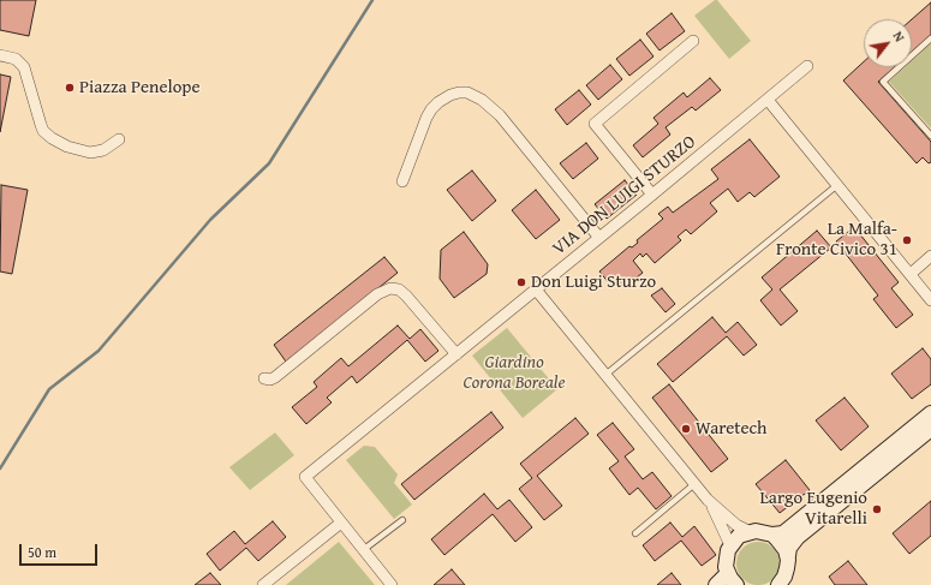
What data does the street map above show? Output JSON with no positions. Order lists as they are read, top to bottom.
{
  "streets": {
    "street": ["VIA DON LUIGI STURZO"]
  },
  "parks": ["Giardino Corona Boreale"],
  "places": [
    "Piazza Penelope",
    "La Malfa- Fronte Civico 31",
    "Don Luigi Sturzo",
    "Waretech",
    "Largo Eugenio Vitarelli"
  ],
  "scale_bar": "50 m",
  "north": "top right"
}
